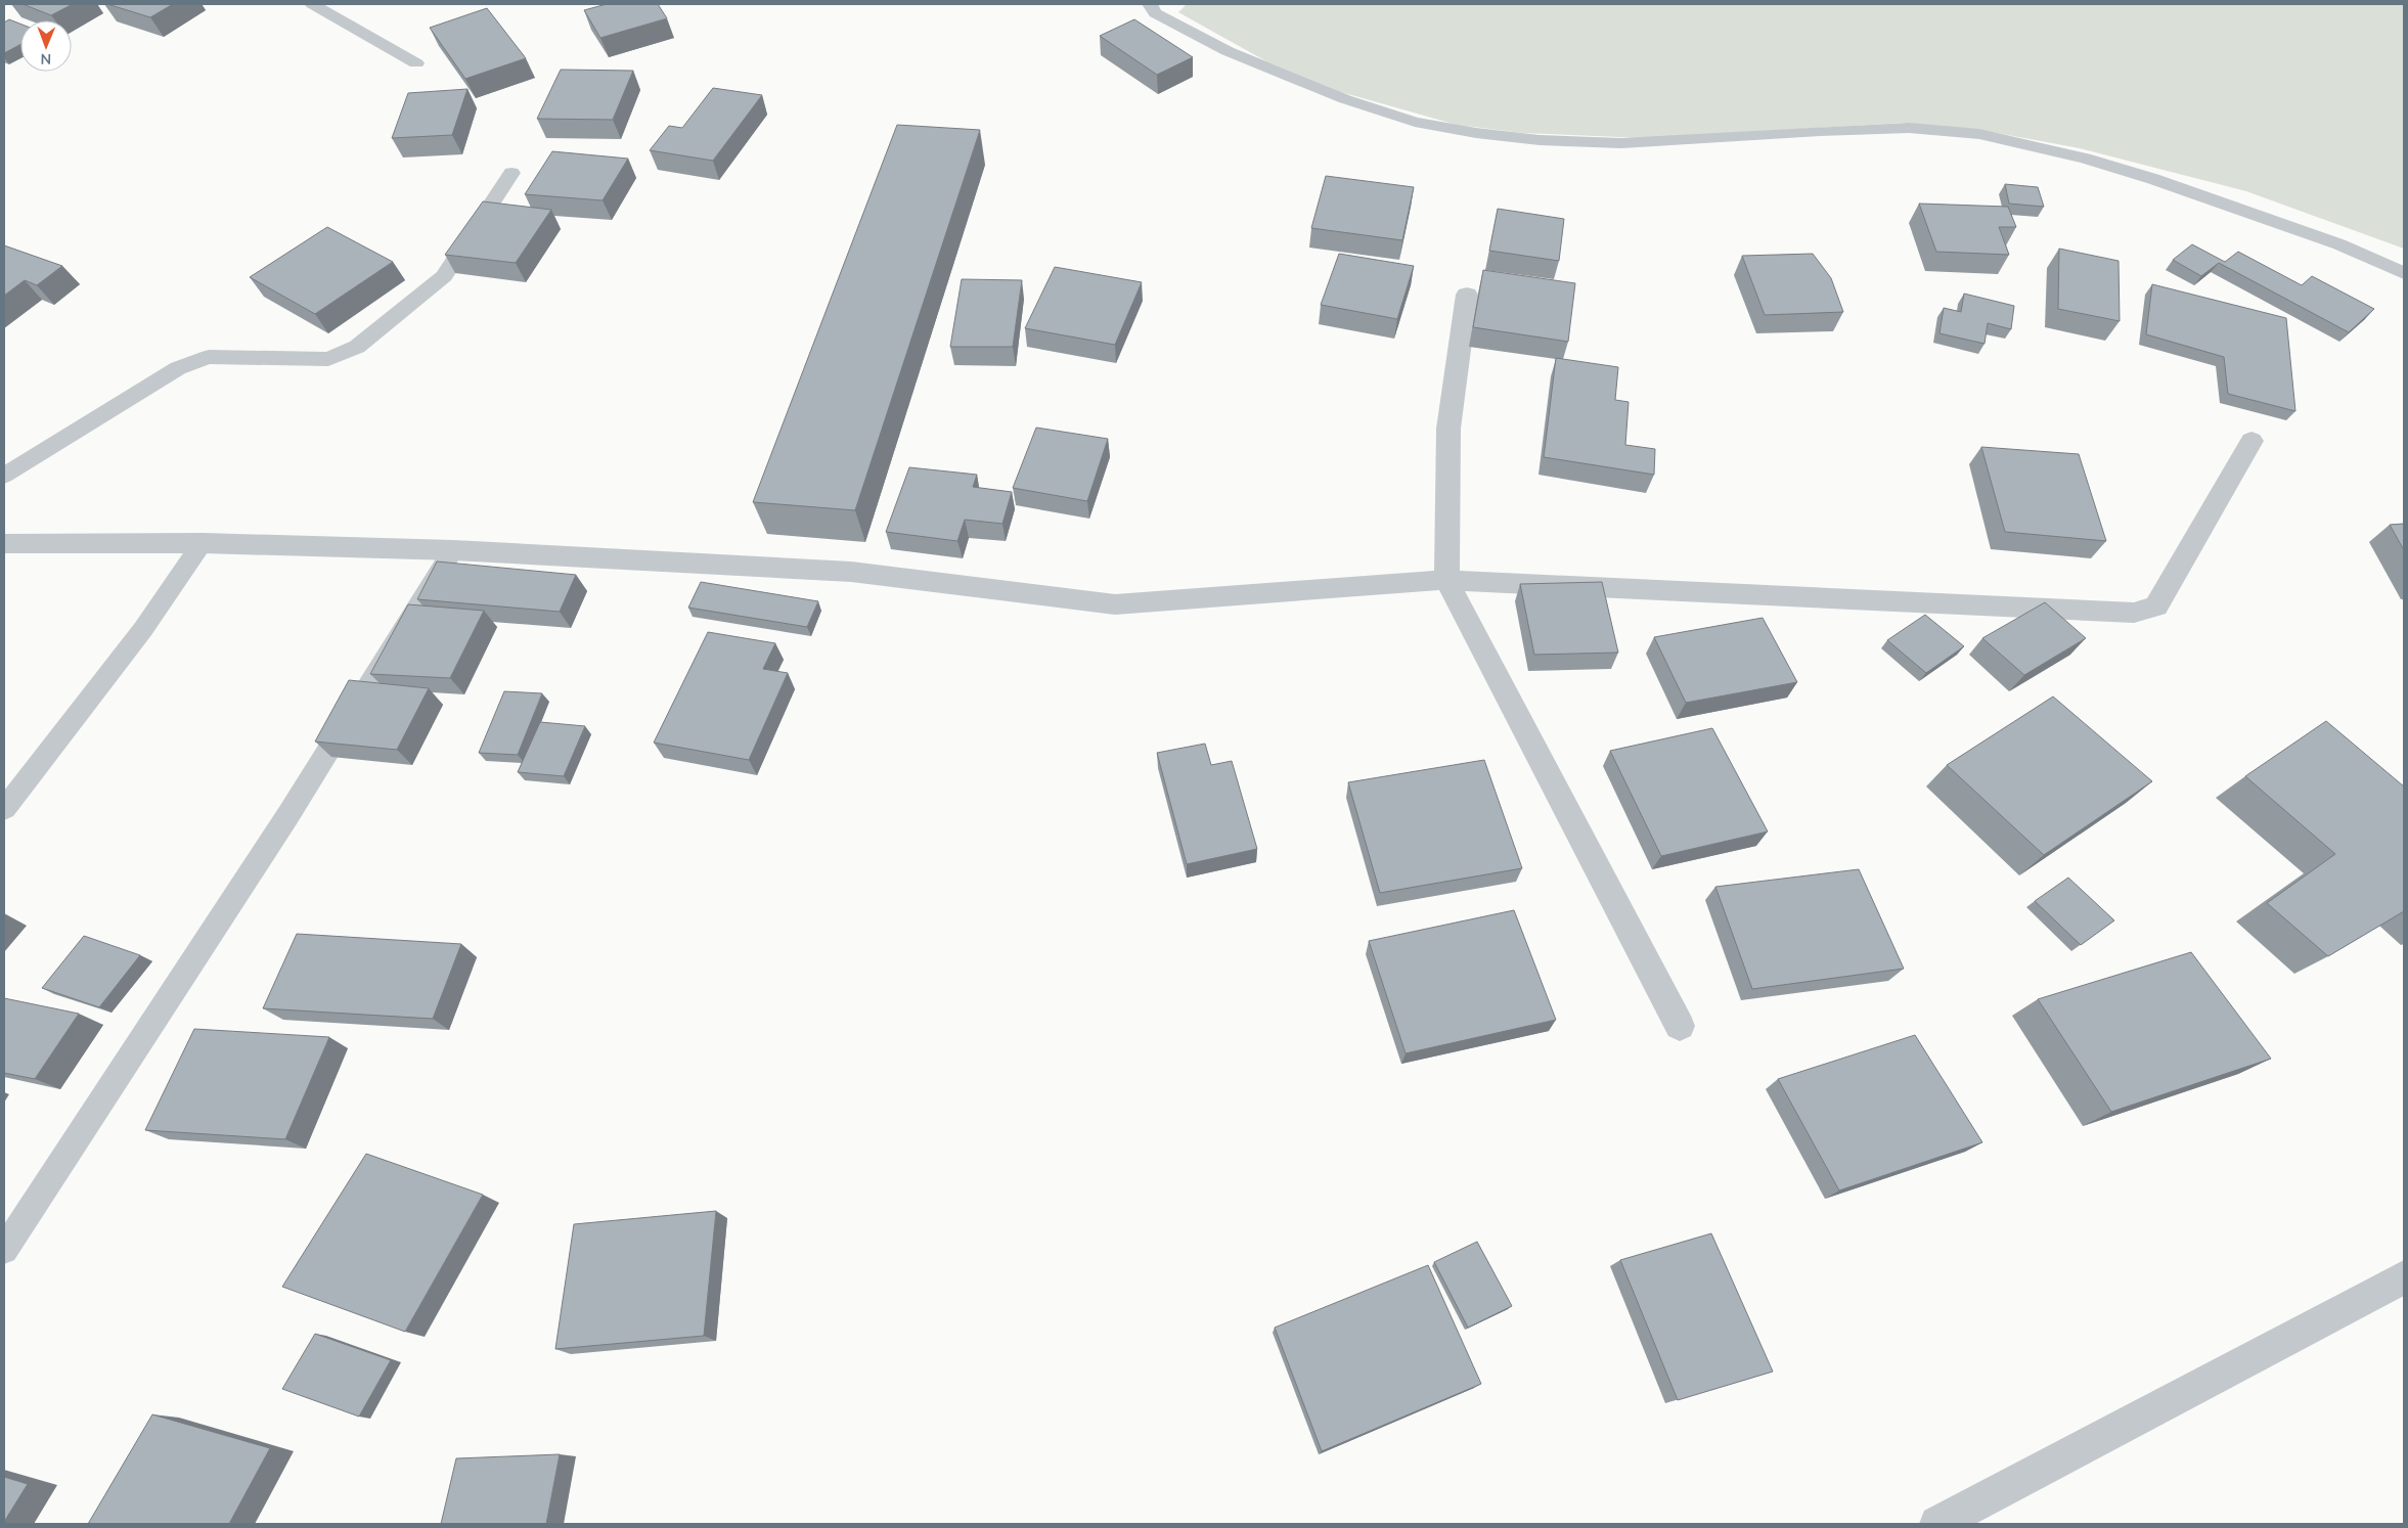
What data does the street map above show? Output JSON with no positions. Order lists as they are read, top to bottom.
{
  "north": "bottom"
}
